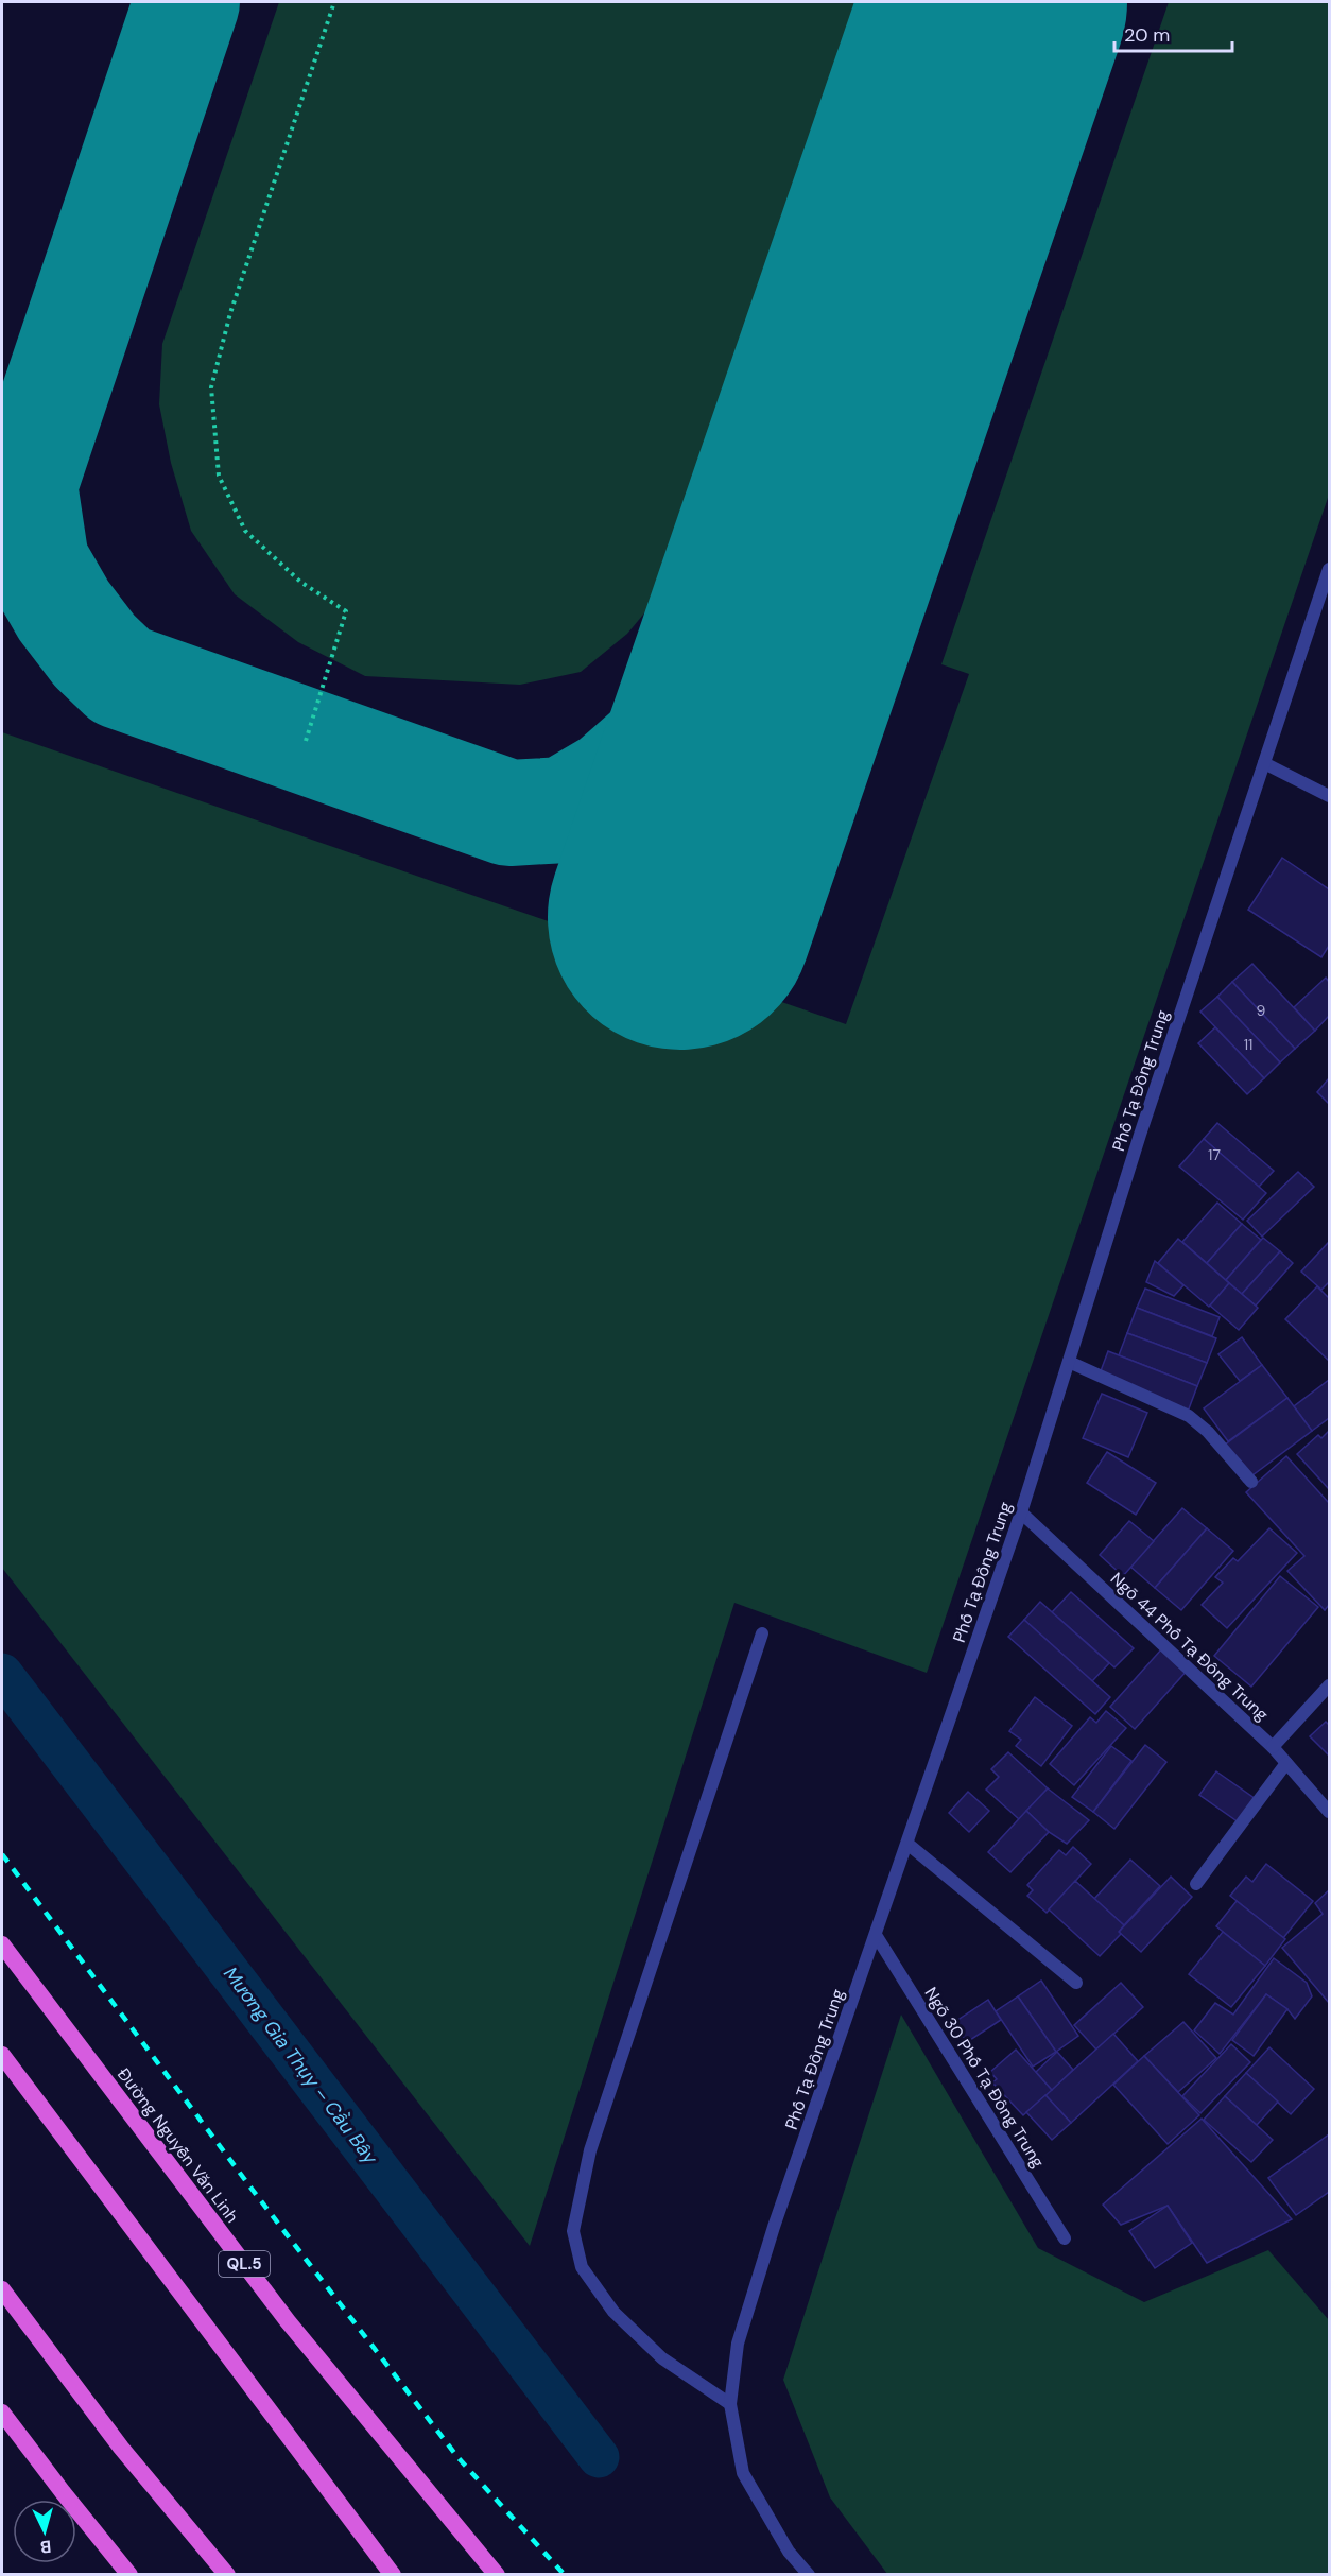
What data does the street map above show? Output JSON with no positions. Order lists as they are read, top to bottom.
{
  "streets": {
    "highway": ["Đường Nguyễn Văn Linh", "QL.5"],
    "street": ["Phố Tạ Đông Trung", "Ngõ 44 Phố Tạ Đông Trung", "Ngõ 30 Phố Tạ Đông Trung"]
  },
  "crossings": [
    ["Phố Tạ Đông Trung", "Ngõ 44 Phố Tạ Đông Trung"],
    ["Phố Tạ Đông Trung", "Ngõ 30 Phố Tạ Đông Trung"]
  ],
  "water": ["Mương Gia Thụy – Cầu Bây"],
  "house_numbers": ["9", "11", "17"],
  "scale_bar": "20 m",
  "north": "bottom"
}
